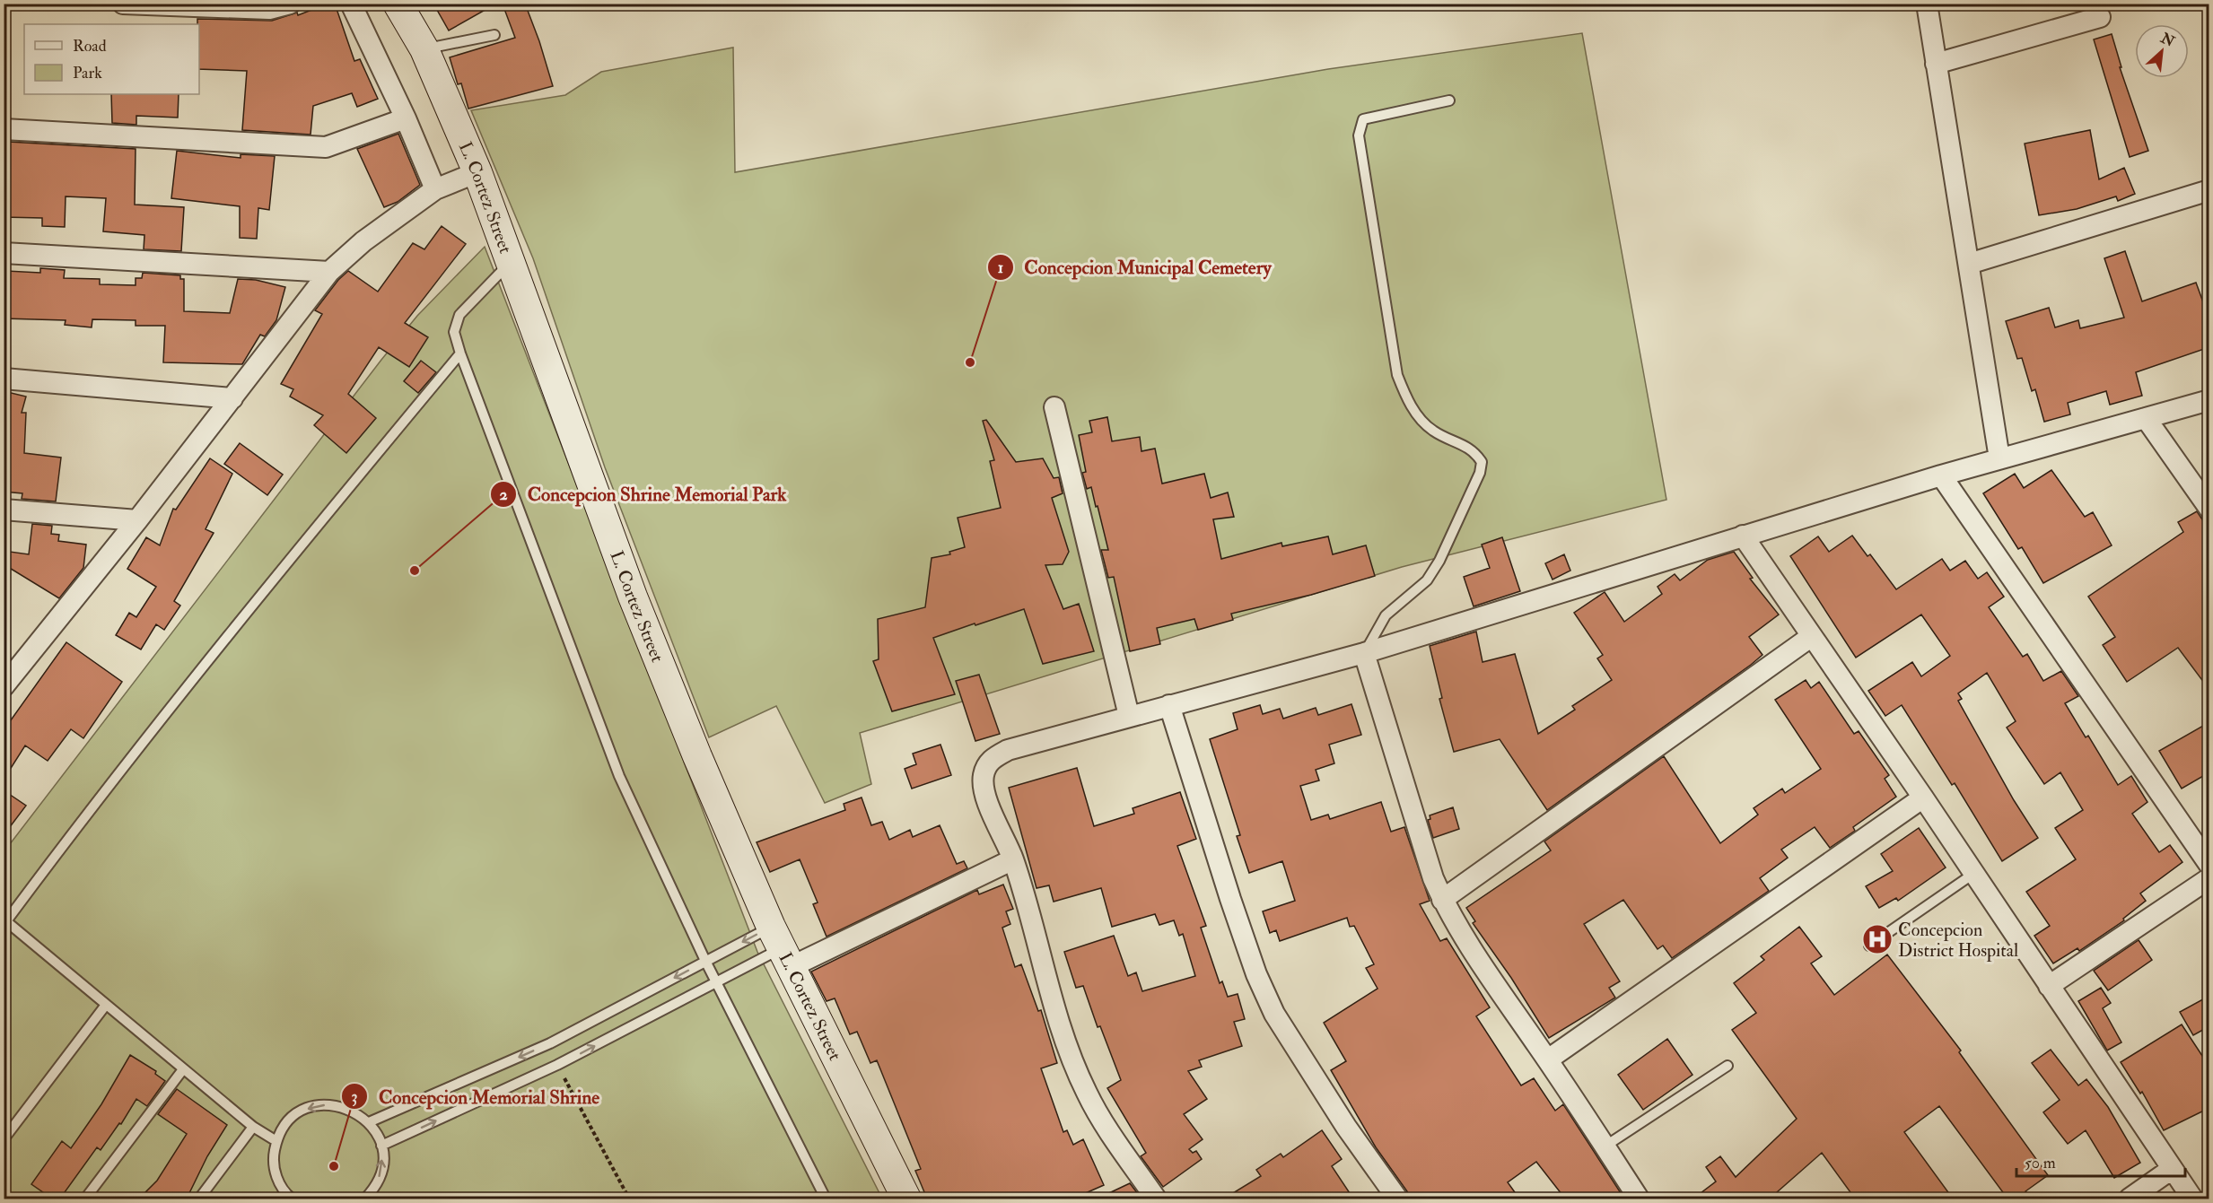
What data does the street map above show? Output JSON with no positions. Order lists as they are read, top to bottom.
{
  "streets": {
    "main road": ["L. Cortez Street"]
  },
  "places": {
    "other": ["Concepcion Municipal Cemetery", "Concepcion Shrine Memorial Park", "Concepcion Memorial Shrine"],
    "hospital": ["Concepcion District Hospital"]
  },
  "legend": ["Road", "Park"],
  "scale_bar": "50 m",
  "north": "top right"
}
